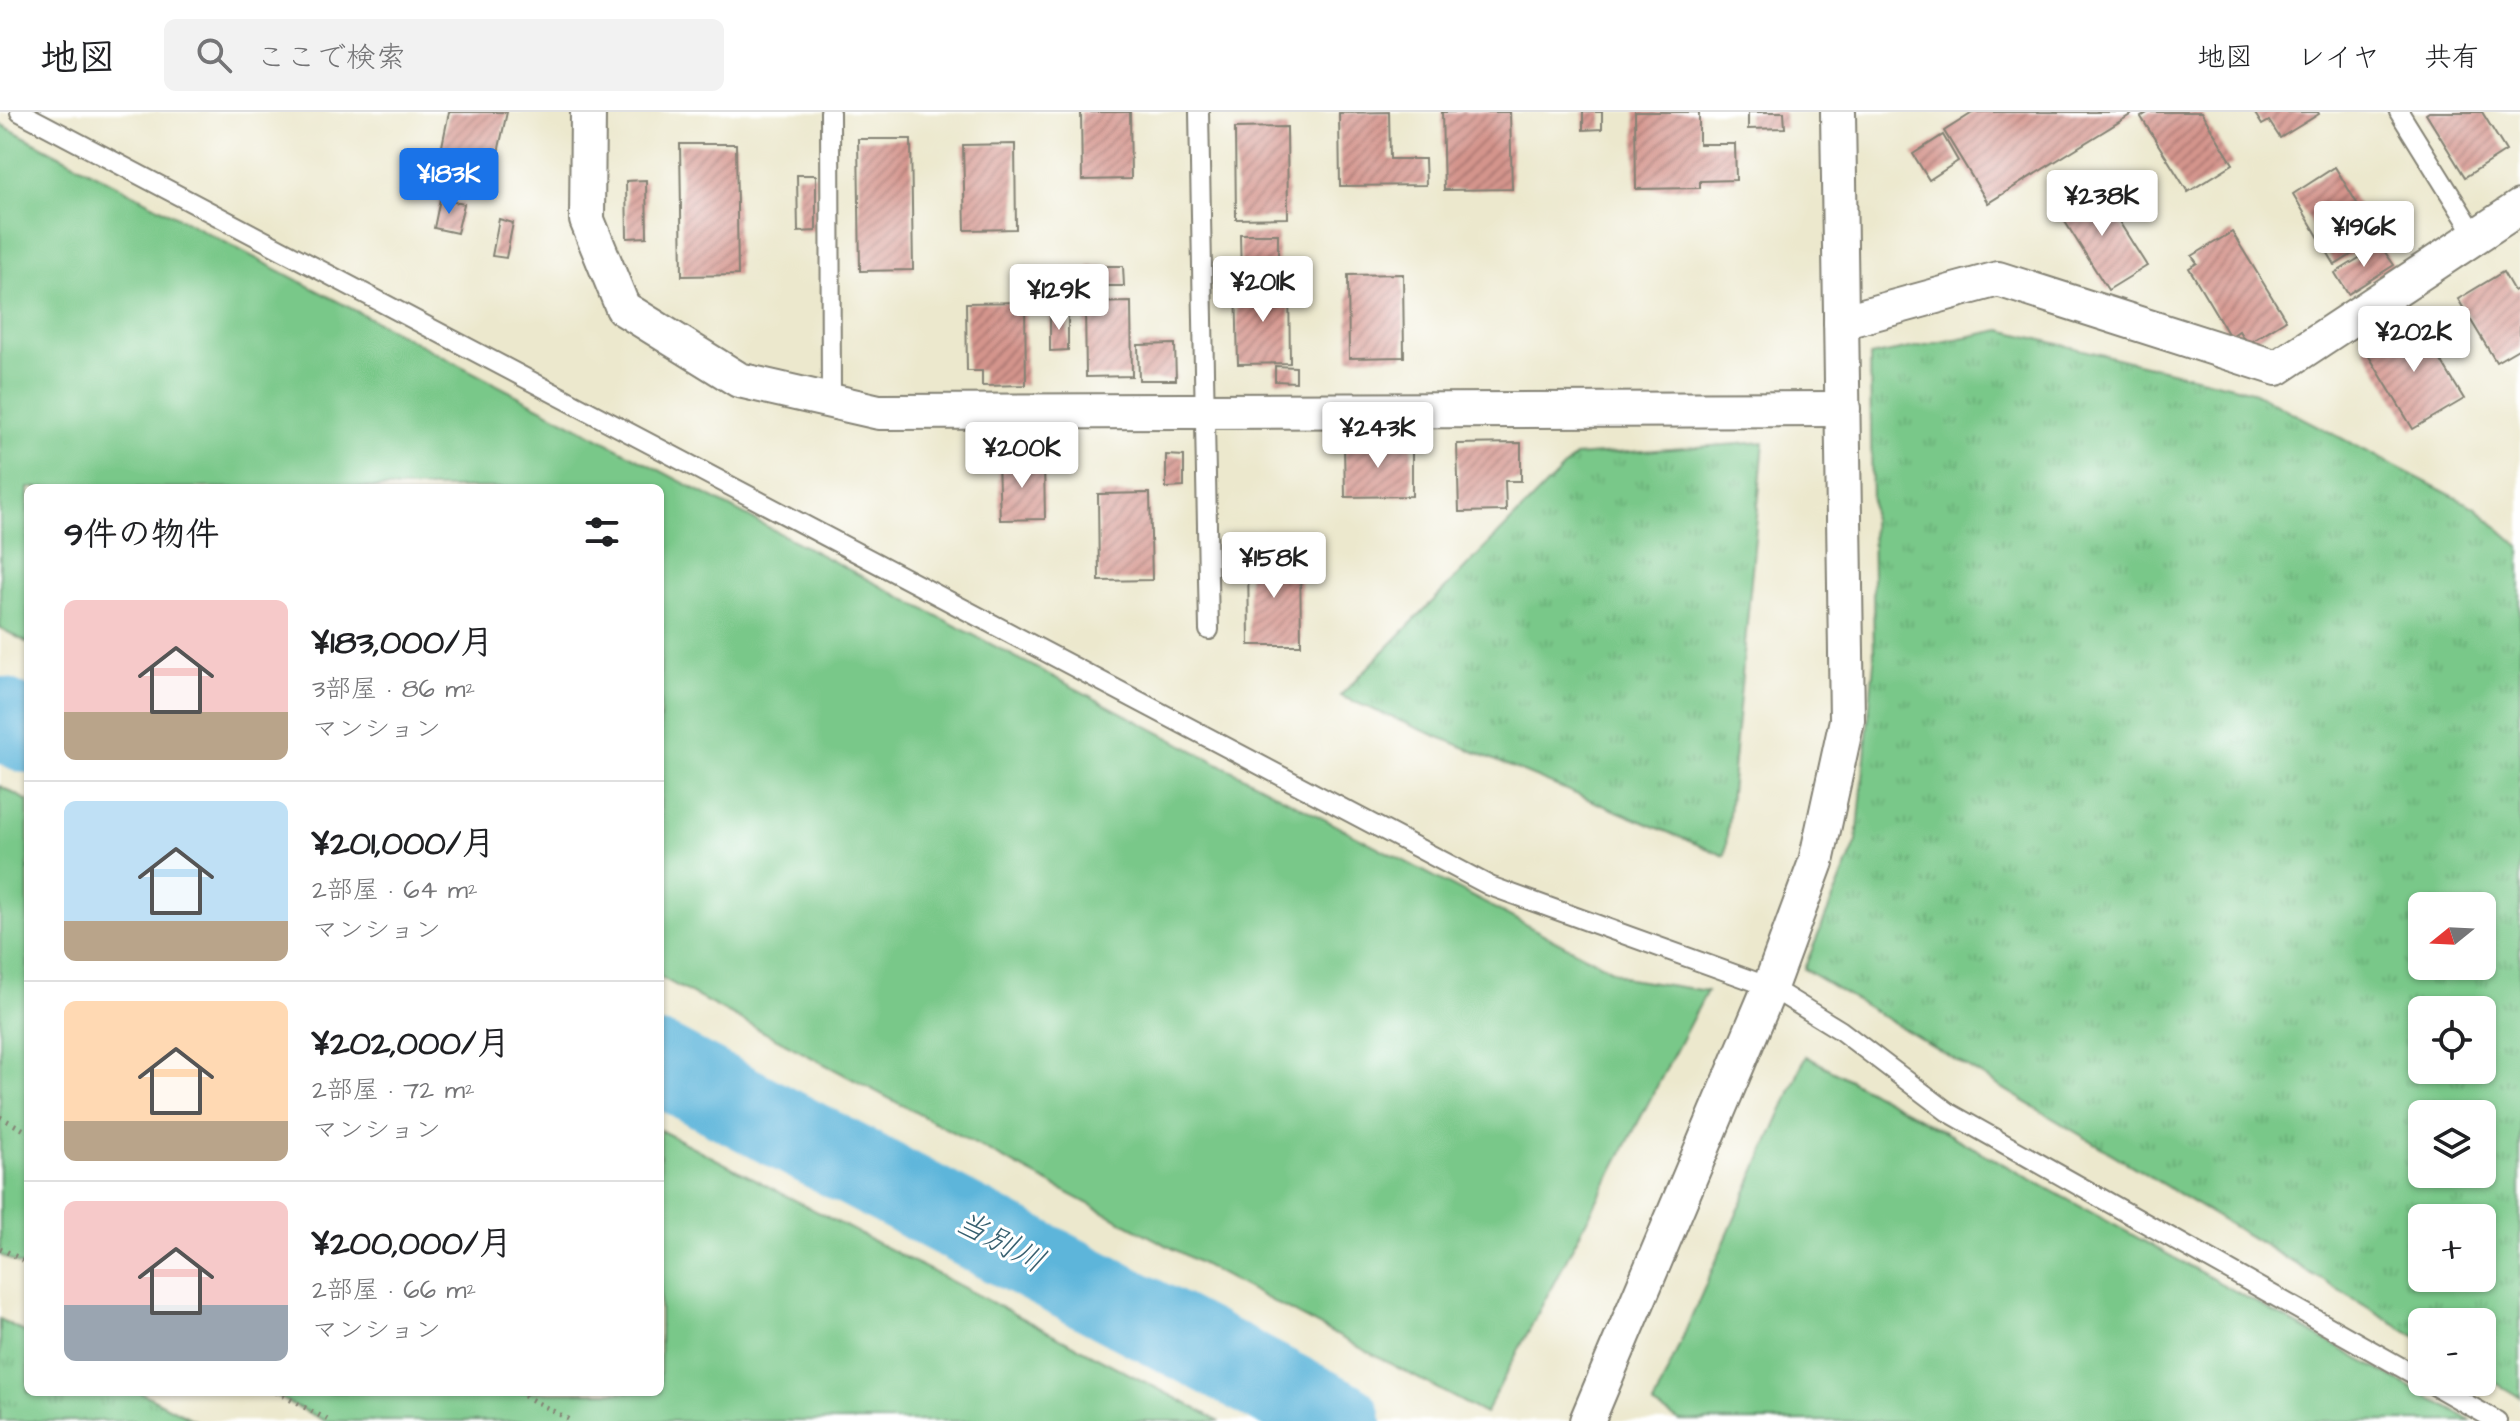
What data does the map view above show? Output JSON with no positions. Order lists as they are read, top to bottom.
{
  "water": ["当別川"],
  "north": "left",
  "page": {
    "header": "地図",
    "search": "ここで検索",
    "nav": ["地図", "レイヤ", "共有"],
    "price": [
      "¥183K",
      "¥238K",
      "¥196K",
      "¥201K",
      "¥129K",
      "¥202K",
      "¥243K",
      "¥200K",
      "¥158K"
    ],
    "heading": "9件の物件",
    "list": [
      {
        "name": "¥183,000/月",
        "note": "3部屋 · 86 m² · マンション"
      },
      {
        "name": "¥201,000/月",
        "note": "2部屋 · 64 m² · マンション"
      },
      {
        "name": "¥202,000/月",
        "note": "2部屋 · 72 m² · マンション"
      },
      {
        "name": "¥200,000/月",
        "note": "2部屋 · 66 m² · マンション"
      }
    ],
    "map_buttons": ["+", "−"]
  }
}
